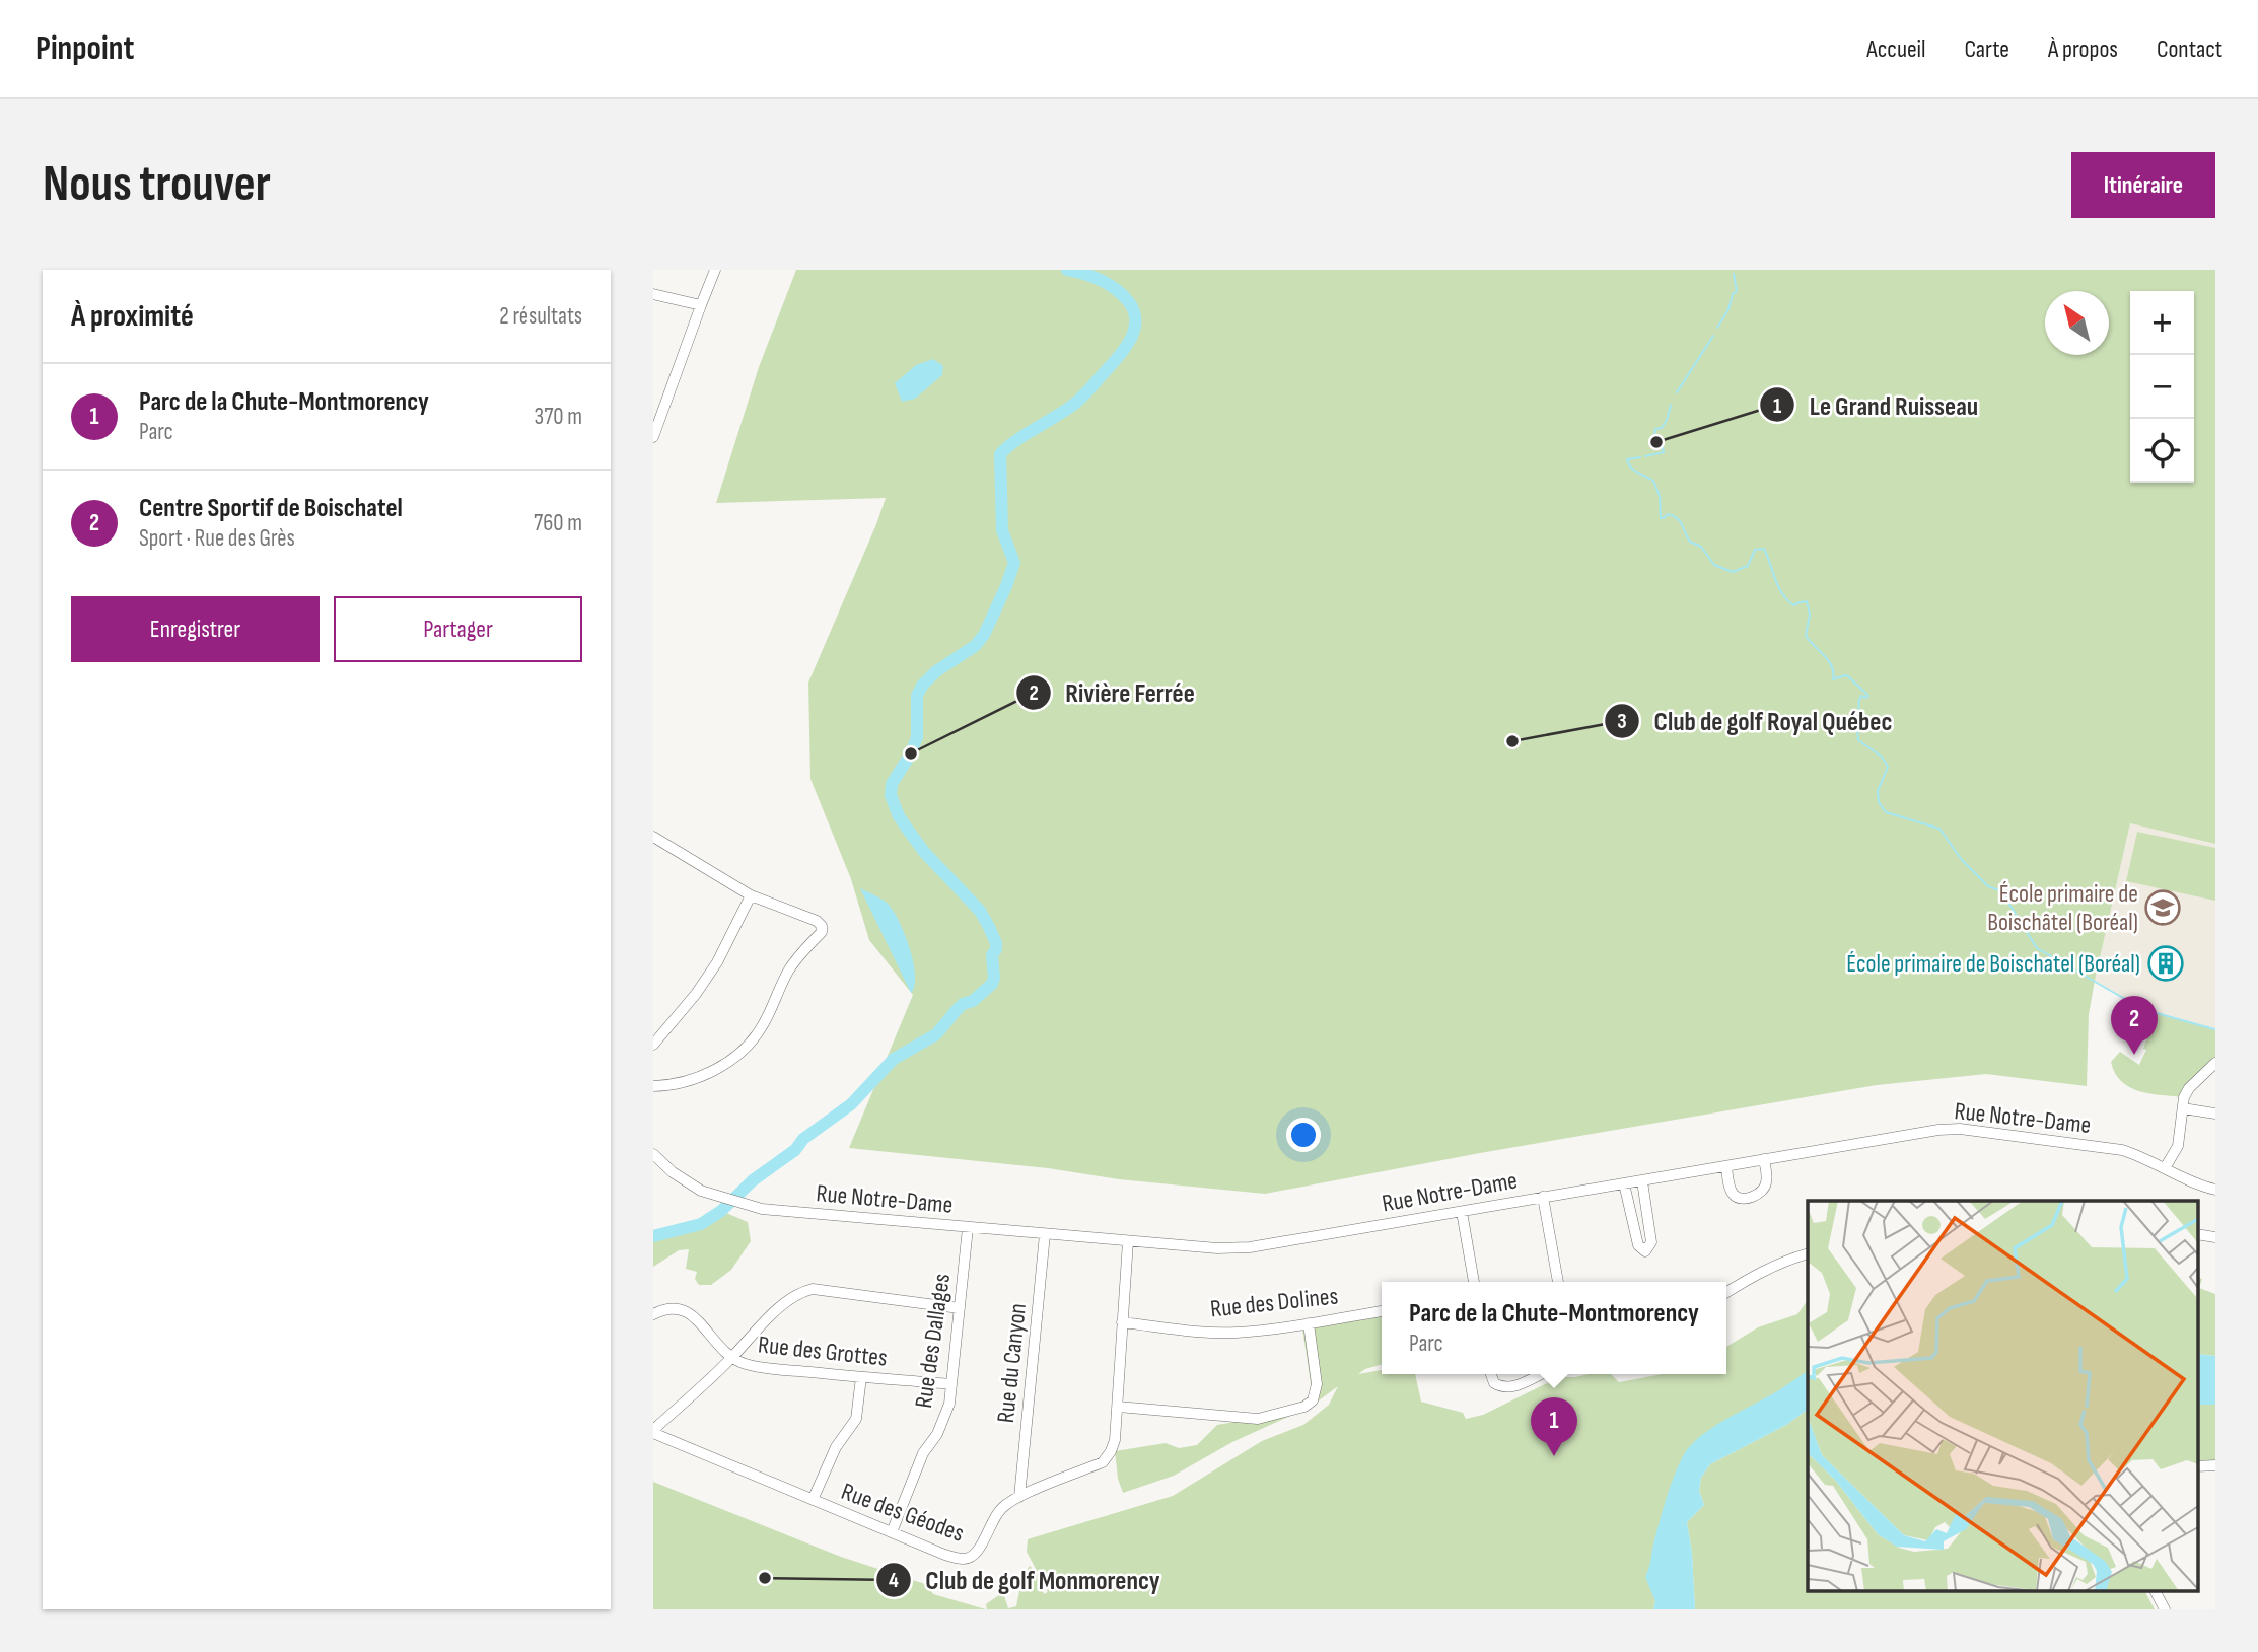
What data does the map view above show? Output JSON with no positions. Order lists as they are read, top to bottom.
{
  "streets": {
    "street": [
      "Rue Notre-Dame",
      "Rue des Dolines",
      "Rue des Dallages",
      "Rue des Grottes",
      "Rue du Canyon",
      "Rue des Géodes"
    ]
  },
  "crossings": [
    ["Rue Notre-Dame", "Rue des Dallages"],
    ["Rue Notre-Dame", "Rue du Canyon"],
    ["Rue Notre-Dame", "Rue des Géodes"],
    ["Rue des Dolines", "Rue des Géodes"],
    ["Rue des Dallages", "Rue des Grottes"],
    ["Rue des Dallages", "Rue des Géodes"],
    ["Rue des Grottes", "Rue des Géodes"],
    ["Rue du Canyon", "Rue des Géodes"]
  ],
  "places": {
    "other": [
      "Le Grand Ruisseau",
      "Club de golf Royal Québec",
      "Rivière Ferrée",
      "Club de golf Monmorency"
    ],
    "school or university": ["École primaire de Boischâtel (Boréal)"],
    "building": ["École primaire de Boischatel (Boréal)"]
  },
  "north": "top left",
  "page": {
    "header": "Pinpoint",
    "nav": [
      "Accueil",
      "Carte",
      "À propos",
      "Contact"
    ],
    "buttons": [
      "Itinéraire",
      ["Enregistrer", "Partager"]
    ],
    "title": "Nous trouver",
    "heading": ["À proximité", "2 résultats"],
    "map_buttons": ["+", "−"],
    "list": [
      {
        "mark": "1",
        "name": "Parc de la Chute-Montmorency",
        "note": "Parc",
        "value": "370 m"
      },
      {
        "mark": "2",
        "name": "Centre Sportif de Boischatel",
        "note": "Sport · Rue des Grès",
        "value": "760 m"
      }
    ],
    "pins": ["2", "1"],
    "popup": ["Parc de la Chute-Montmorency", "Parc"]
  }
}
